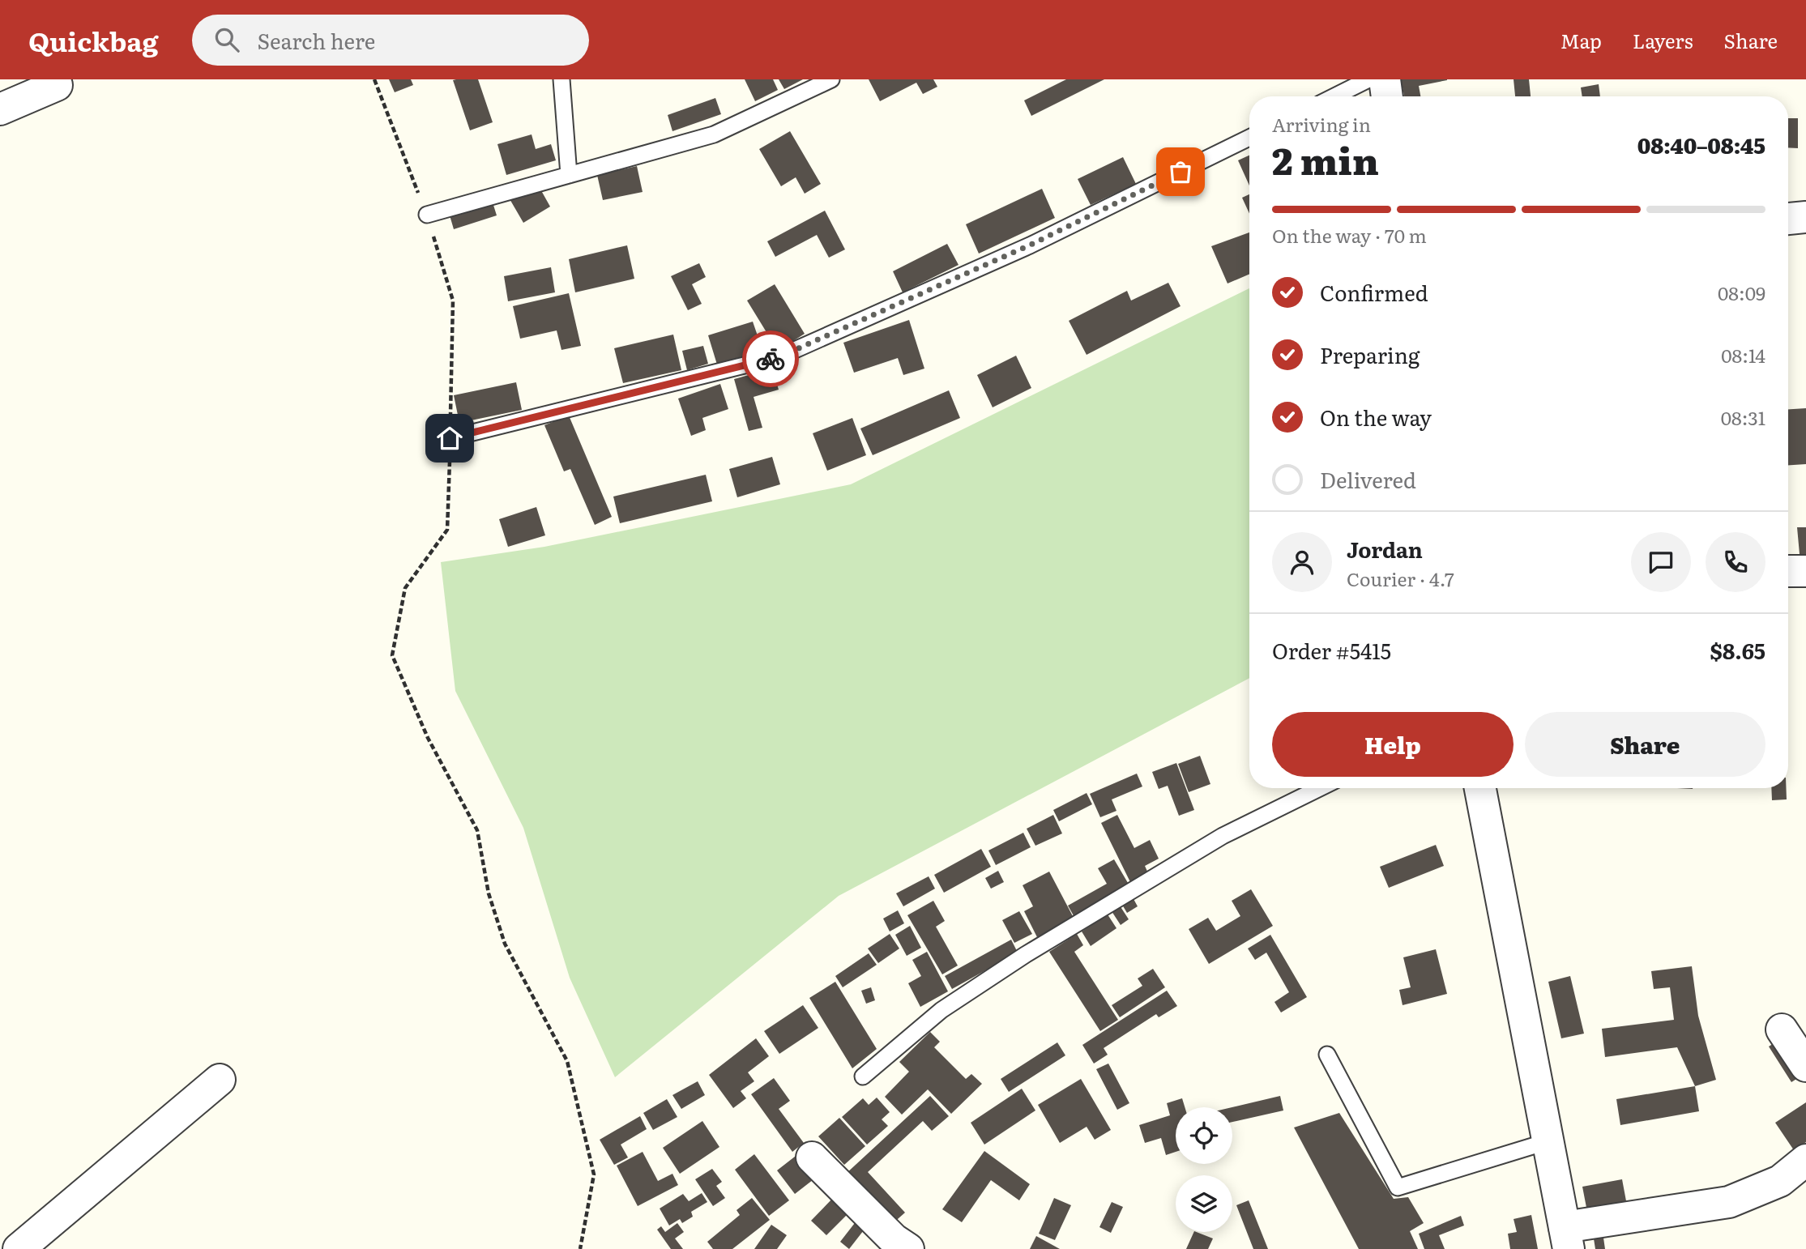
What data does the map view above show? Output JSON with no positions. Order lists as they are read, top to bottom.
{
  "page": {
    "header": "Quickbag",
    "search": "Search here",
    "nav": ["Map", "Layers", "Share"],
    "heading": ["2 min", "Arriving in", "08:40–08:45"],
    "panel": [
      "Jordan",
      "Courier · 4.7",
      "Order #5415",
      "$8.65"
    ],
    "bar": "On the way · 70 m",
    "list": [
      ["Confirmed", "08:09"],
      ["Preparing", "08:14"],
      ["On the way", "08:31"],
      "Delivered"
    ],
    "buttons": ["Help", "Share"]
  }
}
